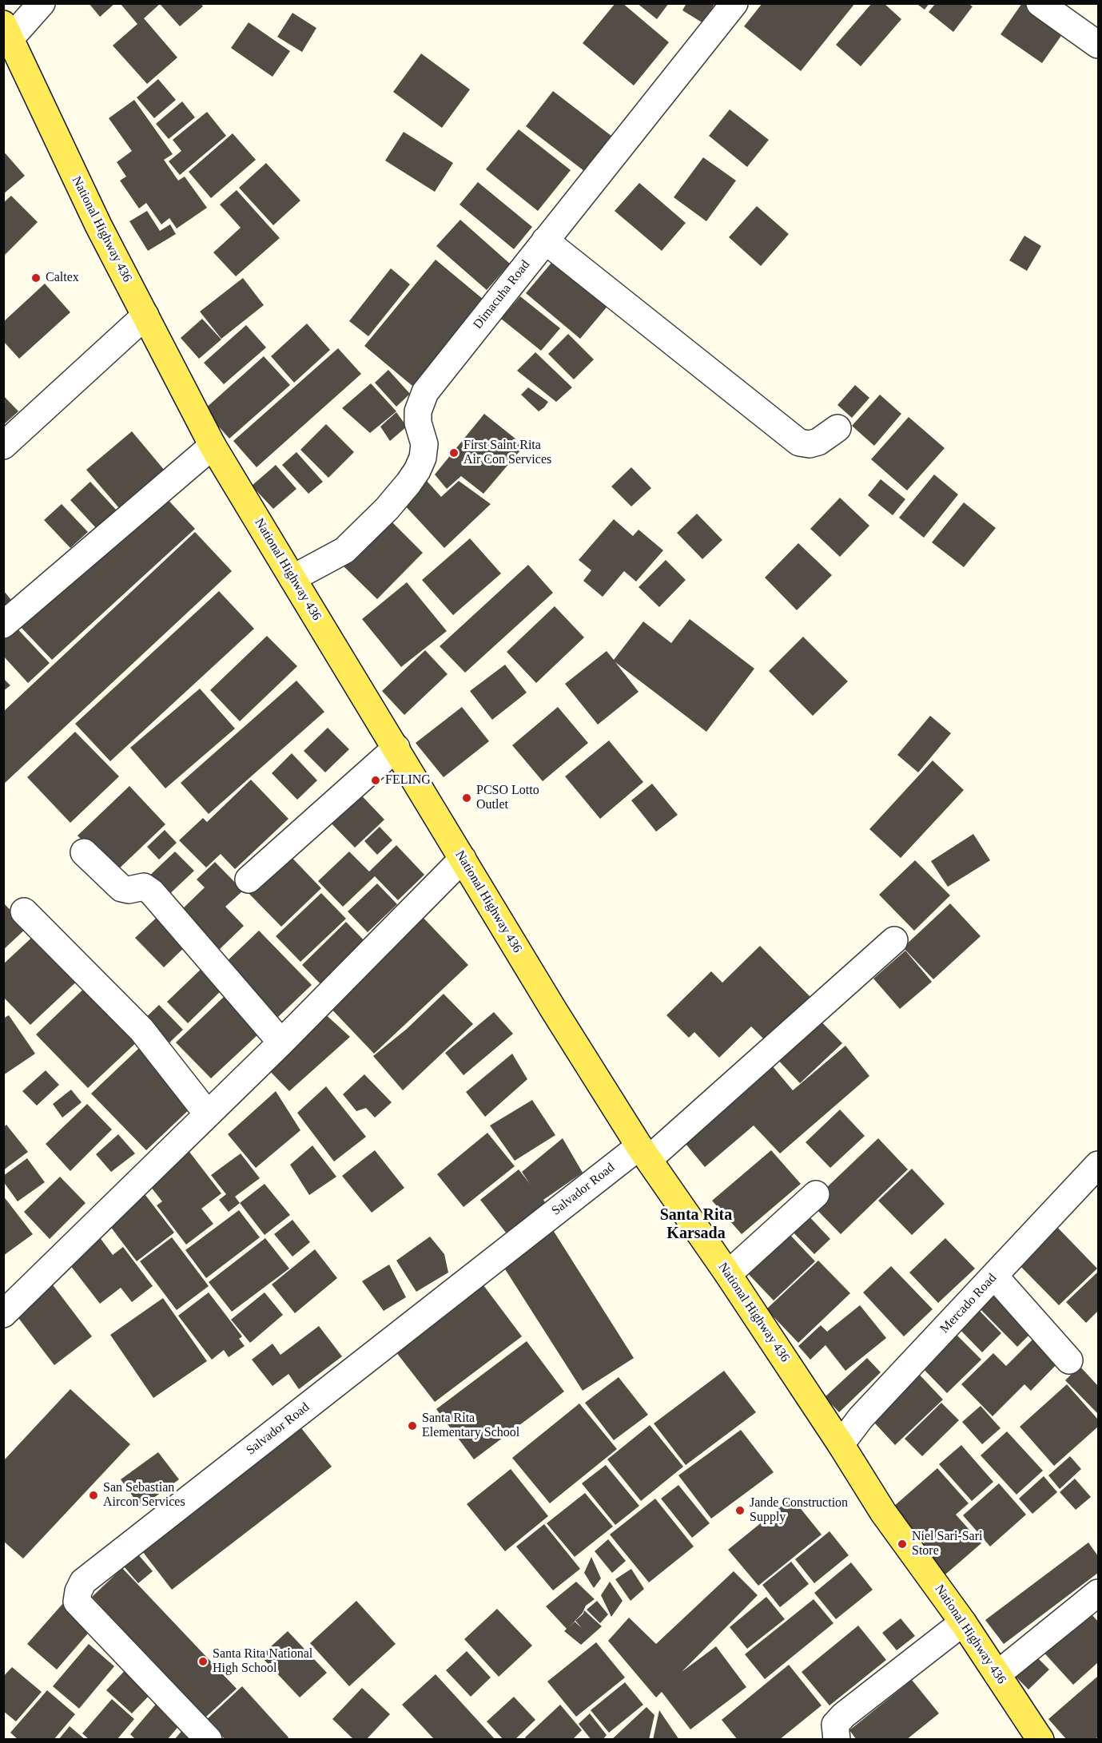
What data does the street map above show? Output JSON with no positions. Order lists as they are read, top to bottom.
{
  "streets": {
    "main road": ["National Highway 436"],
    "street": ["Dimacuha Road", "Salvador Road", "Mercado Road"]
  },
  "crossings": [
    ["National Highway 436", "Dimacuha Road"],
    ["National Highway 436", "Salvador Road"],
    ["National Highway 436", "Mercado Road"]
  ],
  "districts": ["Santa Rita Karsada"],
  "places": [
    "Caltex",
    "First Saint Rita Air Con Services",
    "FELING",
    "PCSO Lotto Outlet",
    "Santa Rita Elementary School",
    "San Sebastian Aircon Services",
    "Jande Construction Supply",
    "Niel Sari-Sari Store",
    "Santa Rita National High School"
  ]
}
